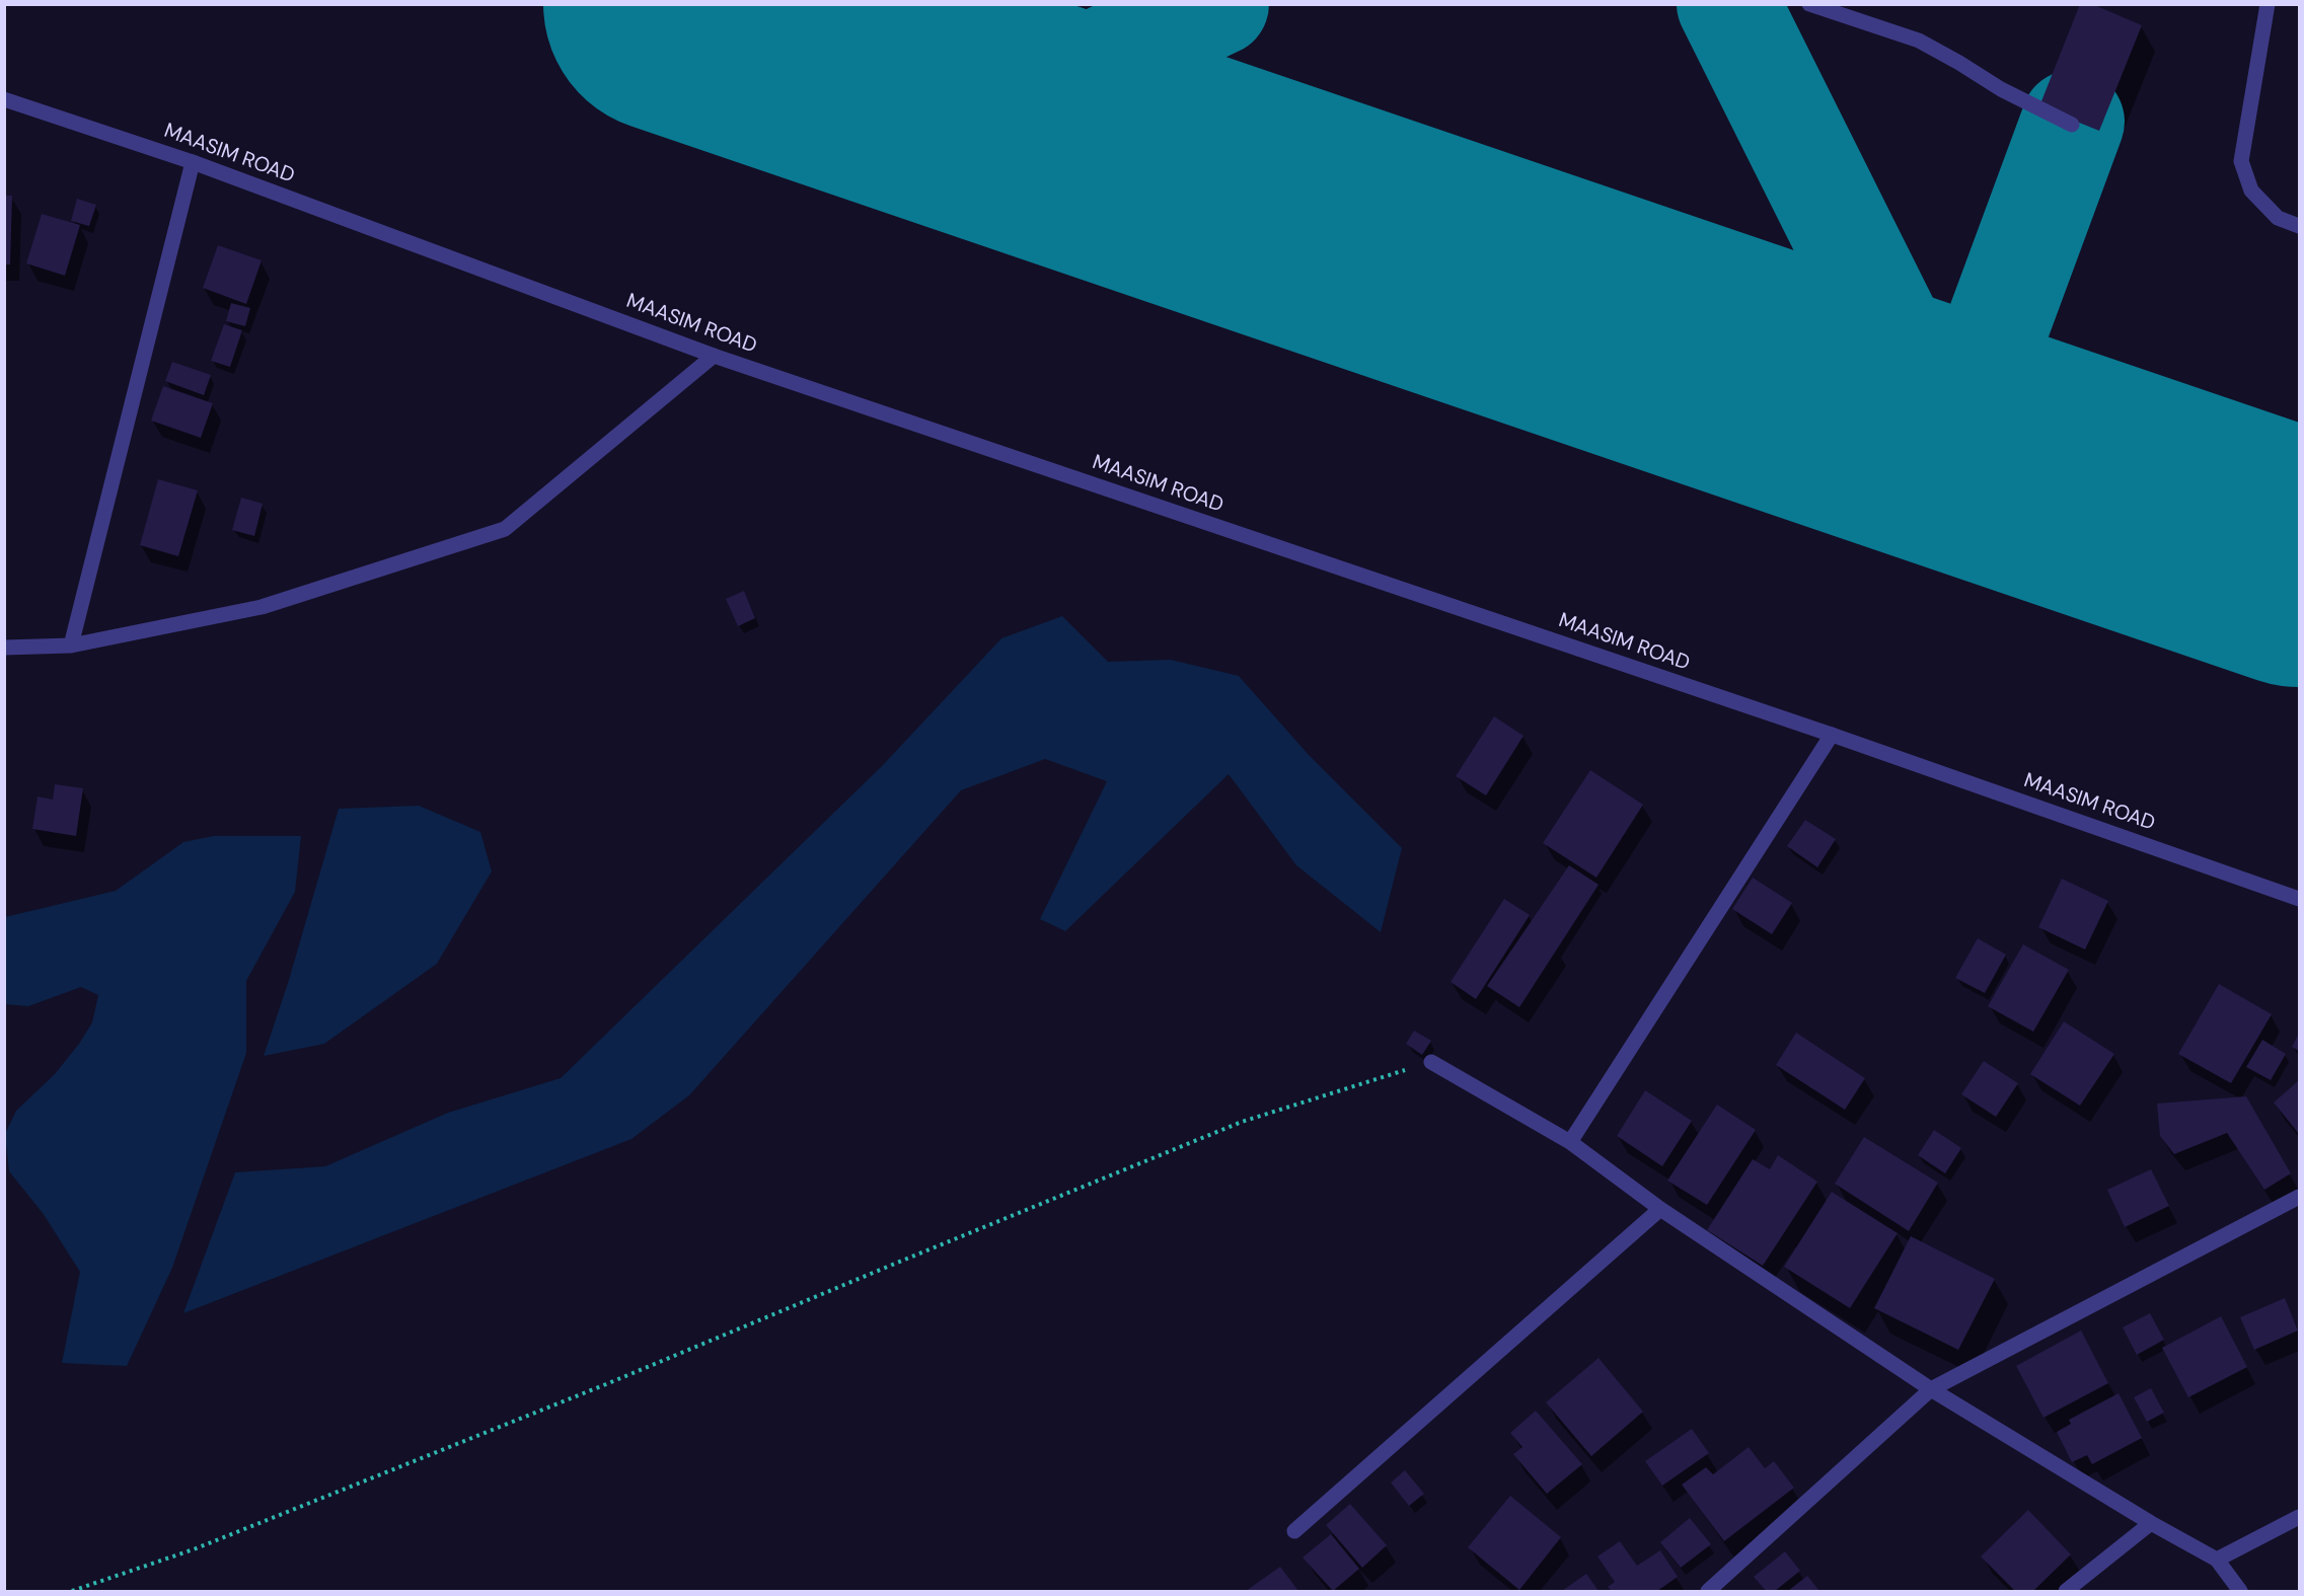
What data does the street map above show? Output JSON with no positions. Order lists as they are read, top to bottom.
{
  "streets": {
    "street": ["MAASIM ROAD"]
  }
}
